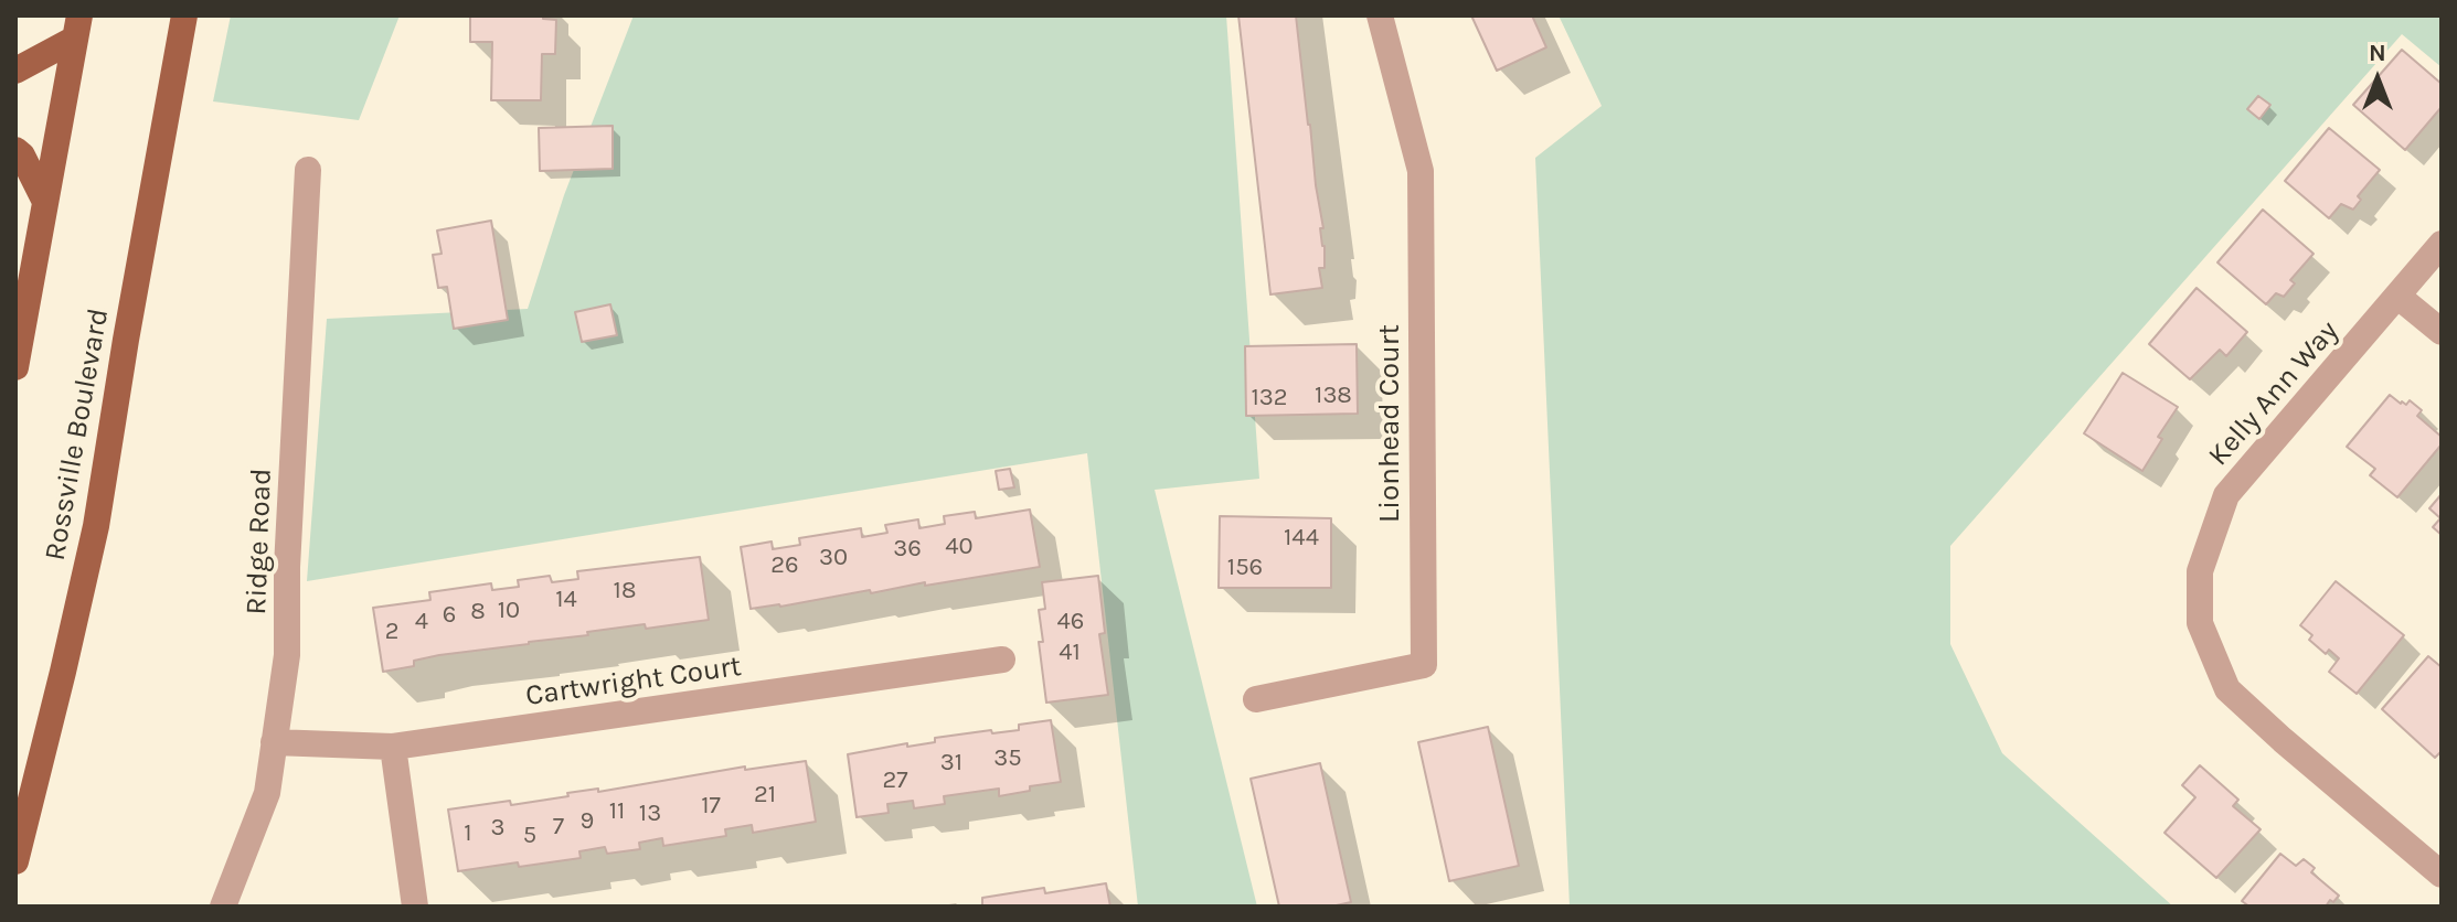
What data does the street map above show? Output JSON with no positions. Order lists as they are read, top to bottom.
{
  "streets": {
    "main road": ["Rossville Boulevard"],
    "street": [
      "Kelly Ann Way",
      "Lionhead Court",
      "Ridge Road",
      "Cartwright Court"
    ]
  },
  "crossings": [
    ["Ridge Road", "Cartwright Court"]
  ],
  "house_numbers": [
    "138",
    "132",
    "144",
    "40",
    "36",
    "30",
    "26",
    "156",
    "18",
    "14",
    "10",
    "8",
    "6",
    "4",
    "46",
    "2",
    "41",
    "35",
    "31",
    "27",
    "21",
    "17",
    "11",
    "13",
    "9",
    "7",
    "3",
    "1",
    "5"
  ],
  "north": "top"
}
